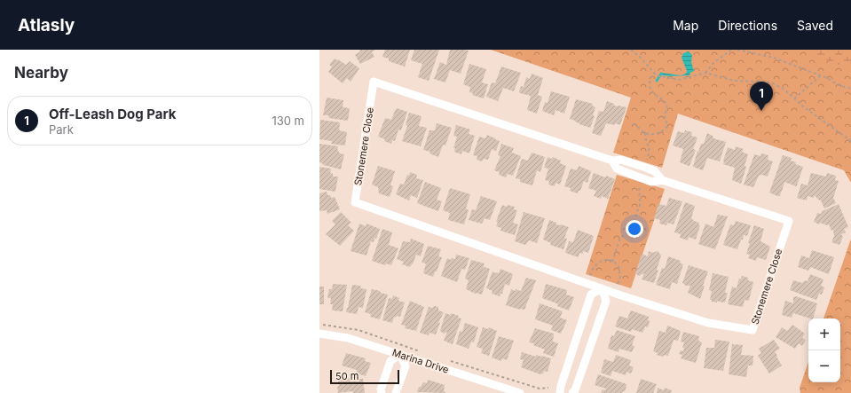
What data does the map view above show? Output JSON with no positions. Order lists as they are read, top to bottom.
{
  "streets": {
    "street": ["Stonemere Close", "Marina Drive"]
  },
  "scale_bar": "50 m",
  "page": {
    "header": "Atlasly",
    "nav": ["Map", "Directions", "Saved"],
    "heading": "Nearby",
    "pins": "1",
    "list": [
      {
        "mark": "1",
        "name": "Off-Leash Dog Park",
        "note": "Park",
        "value": "130 m"
      }
    ],
    "map_buttons": ["+", "−"],
    "scale": "50 m"
  }
}
